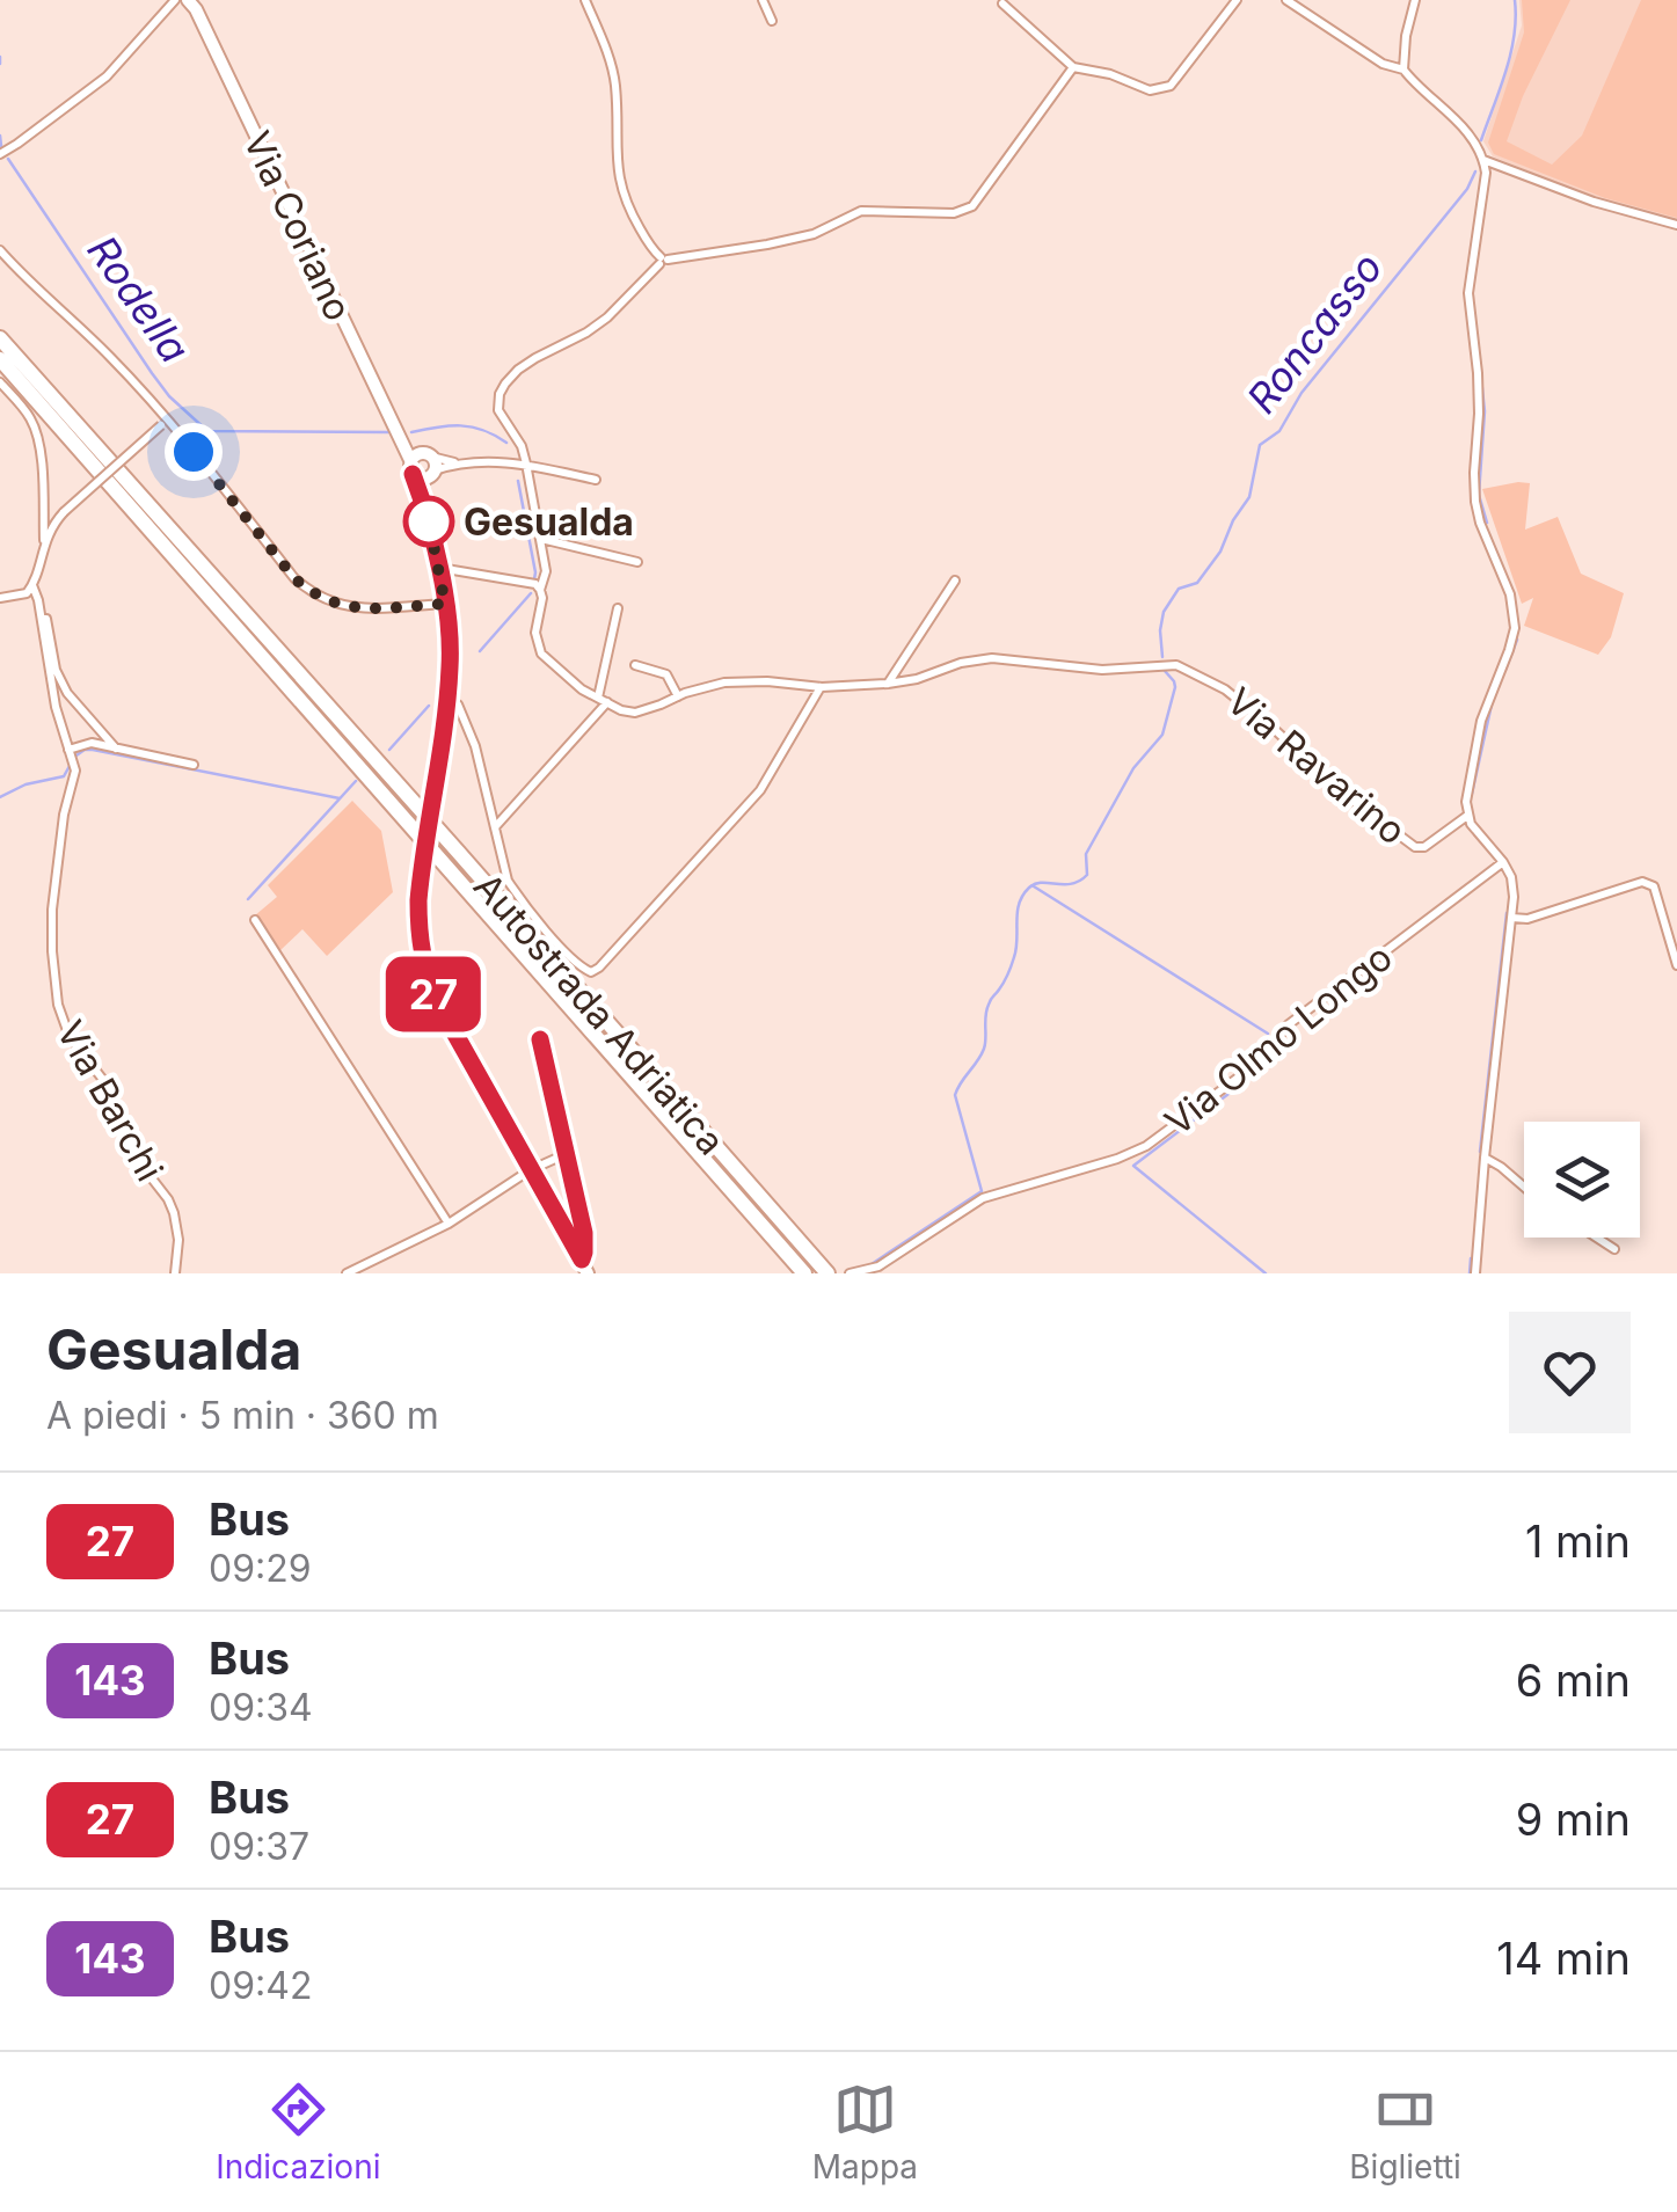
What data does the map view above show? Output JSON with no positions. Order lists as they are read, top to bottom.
{
  "streets": {
    "highway": ["Autostrada Adriatica"],
    "main road": ["Via Coriano"],
    "street": ["Via Ravarino", "Via Olmo Longo", "Via Barchi"]
  },
  "water": ["Rodella", "Roncasso"],
  "places": ["Gesualda"],
  "lines": ["bus line 27"],
  "page": {
    "on_map": "27",
    "heading": ["Gesualda", "A piedi · 5 min · 360 m"],
    "list": [
      {
        "mark": "27",
        "name": "Bus",
        "note": "09:29",
        "value": "1 min"
      },
      {
        "mark": "143",
        "name": "Bus",
        "note": "09:34",
        "value": "6 min"
      },
      {
        "mark": "27",
        "name": "Bus",
        "note": "09:37",
        "value": "9 min"
      },
      {
        "mark": "143",
        "name": "Bus",
        "note": "09:42",
        "value": "14 min"
      }
    ],
    "tabs": ["Indicazioni", "Mappa", "Biglietti"]
  }
}
